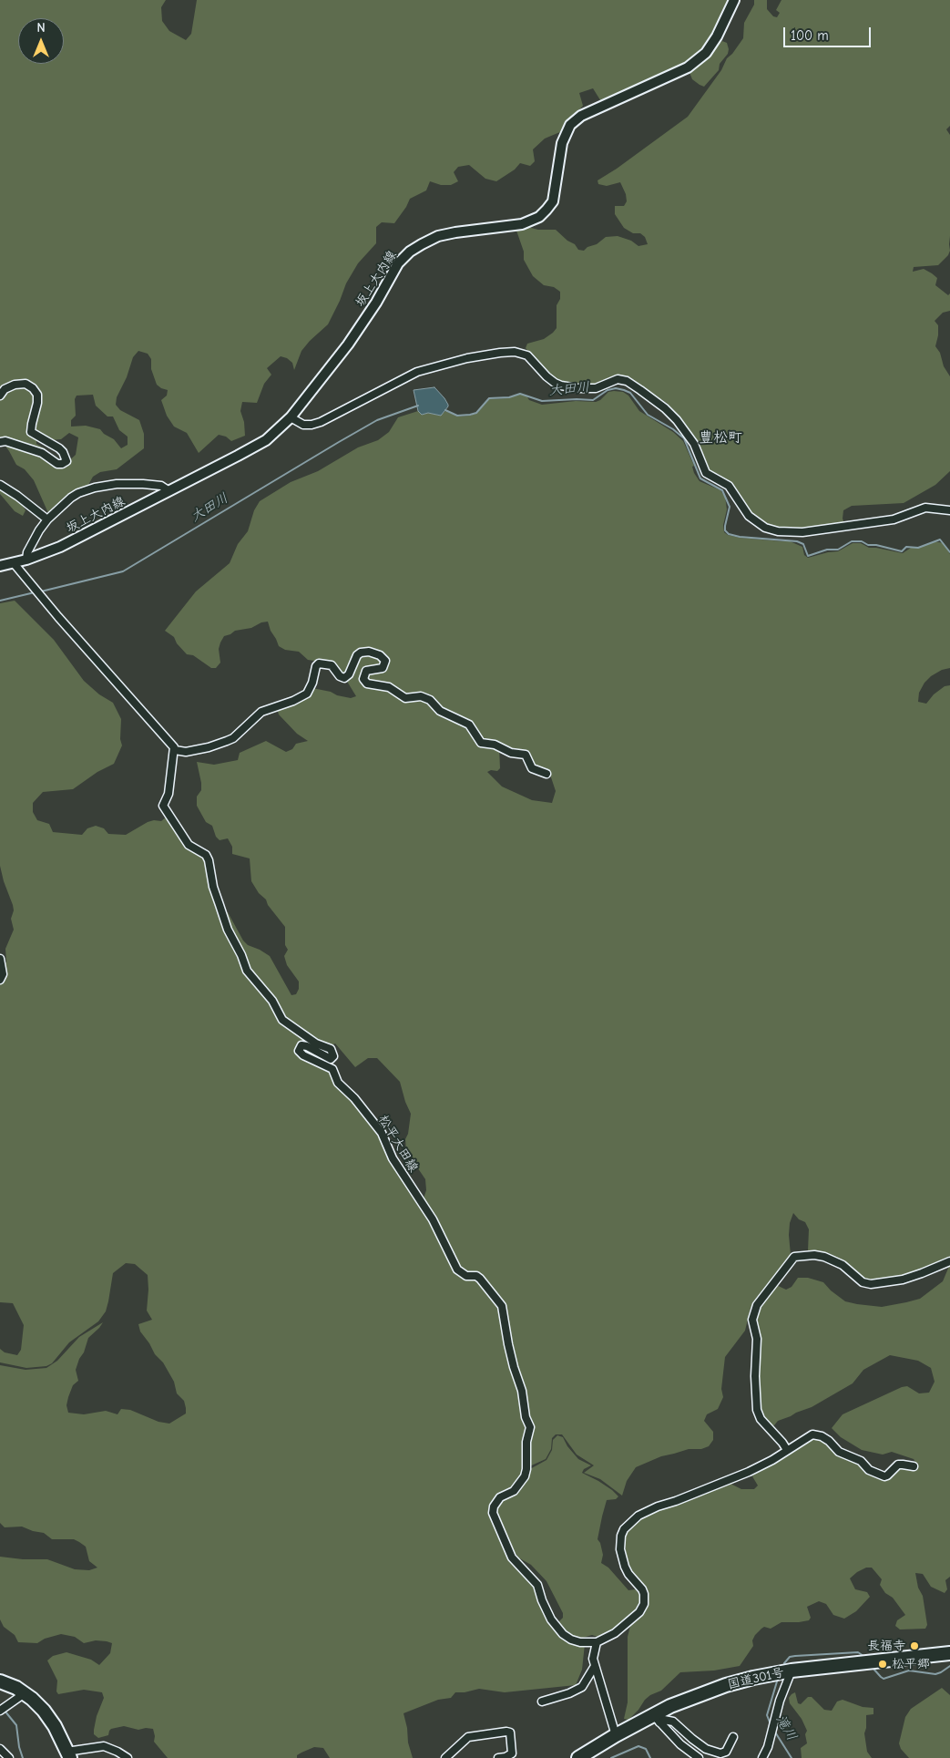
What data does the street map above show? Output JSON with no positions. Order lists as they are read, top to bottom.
{
  "streets": {
    "highway": ["国道301号"],
    "main road": ["坂上大内線"],
    "street": ["松平大田線"]
  },
  "districts": ["豊松町"],
  "water": ["大田川", "滝川"],
  "places": ["長福寺", "松平郷"],
  "scale_bar": "100 m",
  "north": "top"
}
